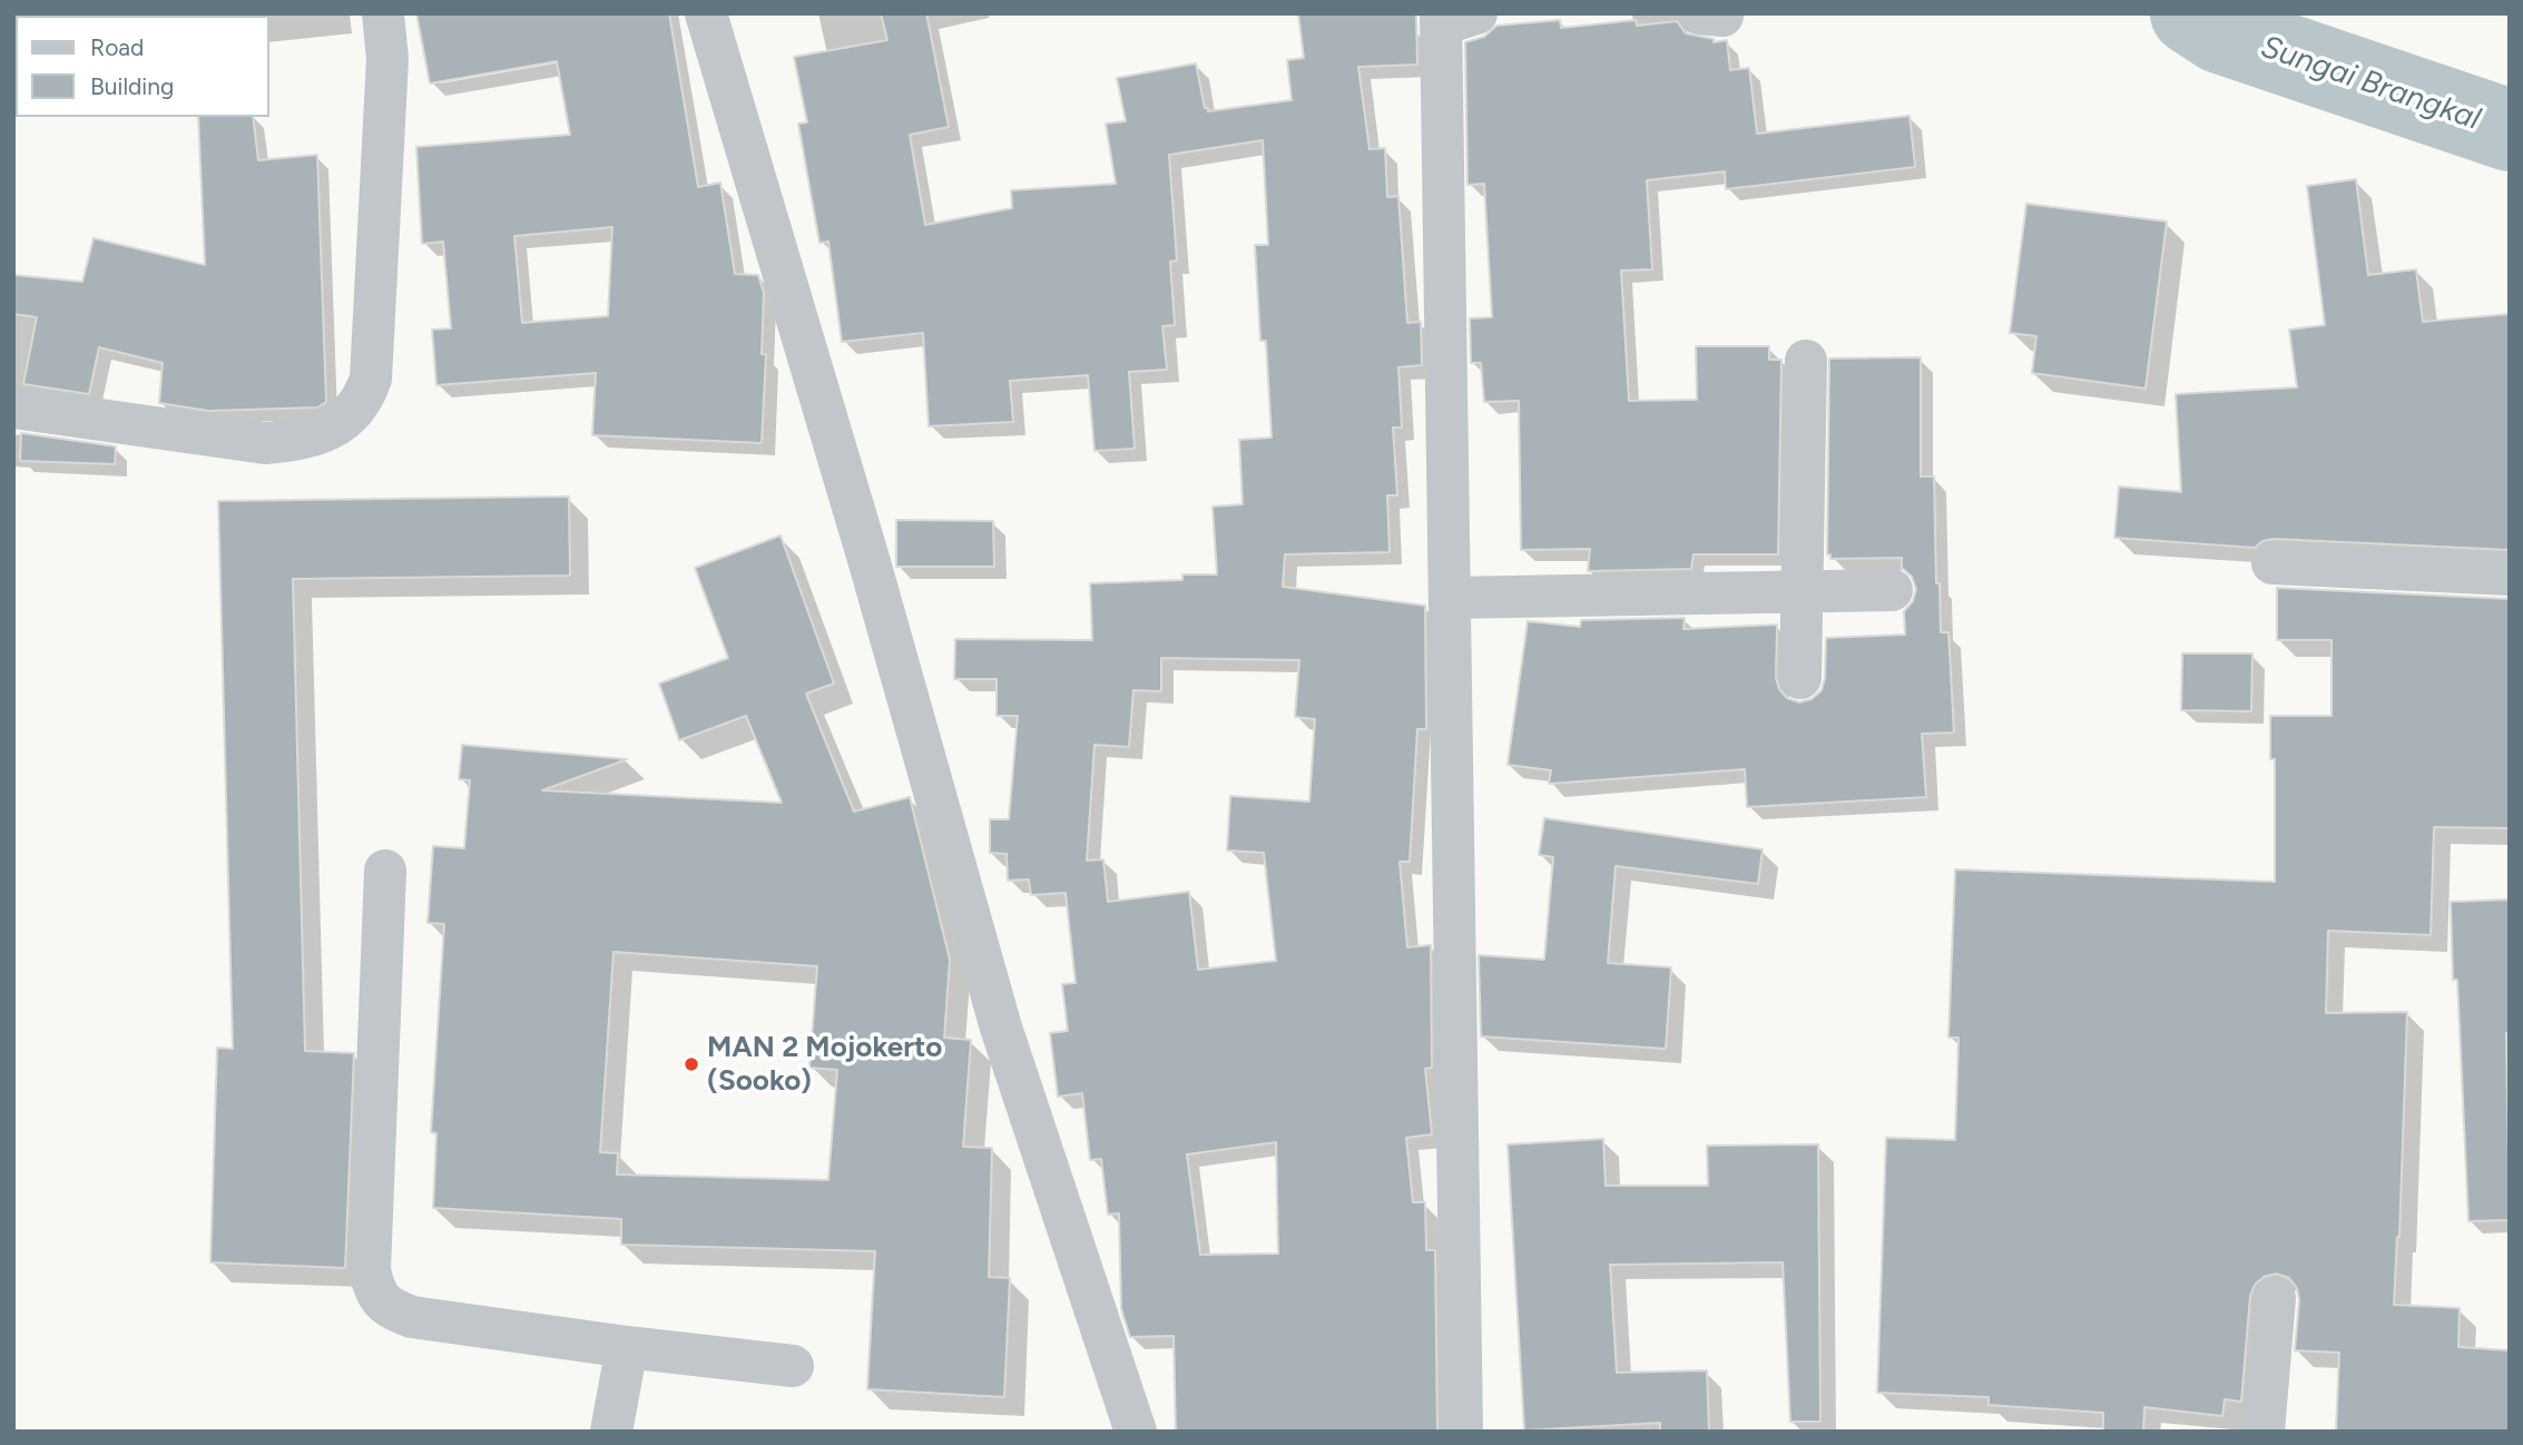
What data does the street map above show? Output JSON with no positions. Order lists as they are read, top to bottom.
{
  "water": ["Sungai Brangkal"],
  "places": ["MAN 2 Mojokerto (Sooko)"],
  "legend": ["Road", "Building"]
}
